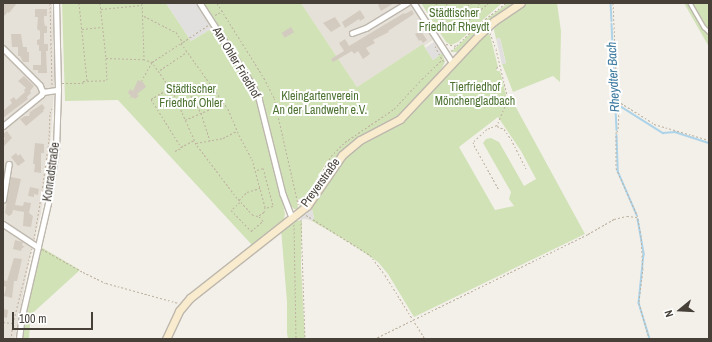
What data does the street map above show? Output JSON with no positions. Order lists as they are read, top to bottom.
{
  "streets": {
    "main road": ["Preyerstraße"],
    "street": ["Am Ohler Friedhof", "Konradstraße"]
  },
  "crossings": [
    ["Am Ohler Friedhof", "Preyerstraße"]
  ],
  "water": ["Rheydter Bach"],
  "parks": [
    "Städtischer Friedhof Rheydt",
    "Tierfriedhof Mönchengladbach",
    "Städtischer Friedhof Ohler",
    "Kleingartenverein An der Landwehr e.V."
  ],
  "scale_bar": "100 m",
  "north": "left"
}
